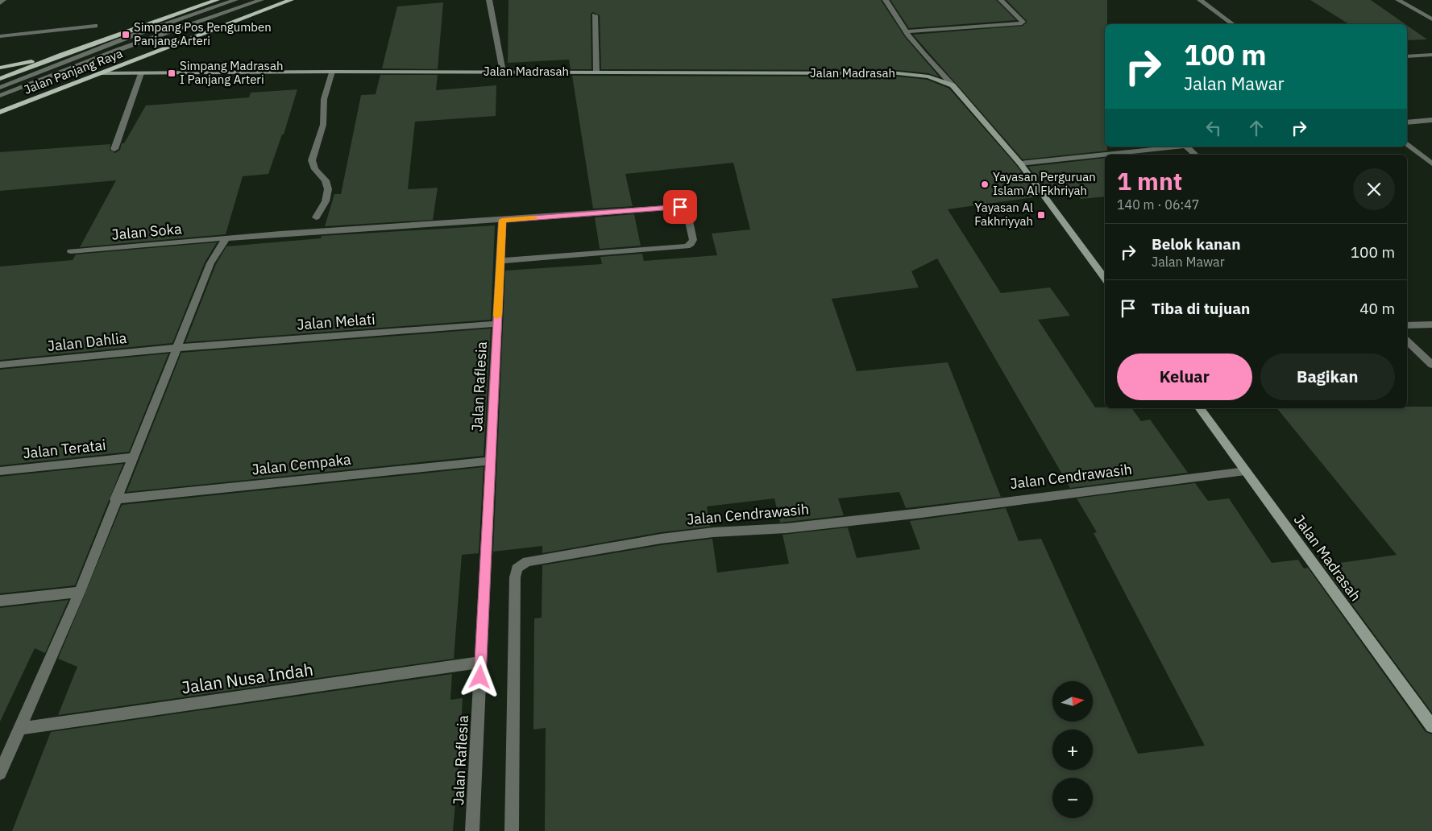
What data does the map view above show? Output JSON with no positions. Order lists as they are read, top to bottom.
{
  "streets": {
    "main road": ["Jalan Panjang Raya"],
    "street": [
      "Jalan Madrasah",
      "Jalan Soka",
      "Jalan Melati",
      "Jalan Dahlia",
      "Jalan Raflesia",
      "Jalan Teratai",
      "Jalan Cempaka",
      "Jalan Cendrawasih",
      "Jalan Nusa Indah"
    ]
  },
  "crossings": [
    ["Jalan Panjang Raya", "Jalan Madrasah"],
    ["Jalan Madrasah", "Jalan Cendrawasih"],
    ["Jalan Melati", "Jalan Dahlia"],
    ["Jalan Melati", "Jalan Raflesia"],
    ["Jalan Raflesia", "Jalan Cempaka"],
    ["Jalan Raflesia", "Jalan Nusa Indah"]
  ],
  "places": {
    "transit": ["Simpang Pos Pengumben Panjang Arteri", "Simpang Madrasah I Panjang Arteri", "Yayasan Al Fakhriyyah"],
    "other": ["Yayasan Perguruan Islam Al Fkhriyah"]
  },
  "north": "right",
  "page": {
    "turn": ["100 m", "Jalan Mawar"],
    "heading": ["1 mnt", "140 m · 06:47"],
    "list": [
      {
        "name": "Belok kanan",
        "note": "Jalan Mawar",
        "value": "100 m"
      },
      {
        "name": "Tiba di tujuan",
        "value": "40 m"
      }
    ],
    "buttons": ["Keluar", "Bagikan"],
    "map_buttons": ["+", "−"]
  }
}
